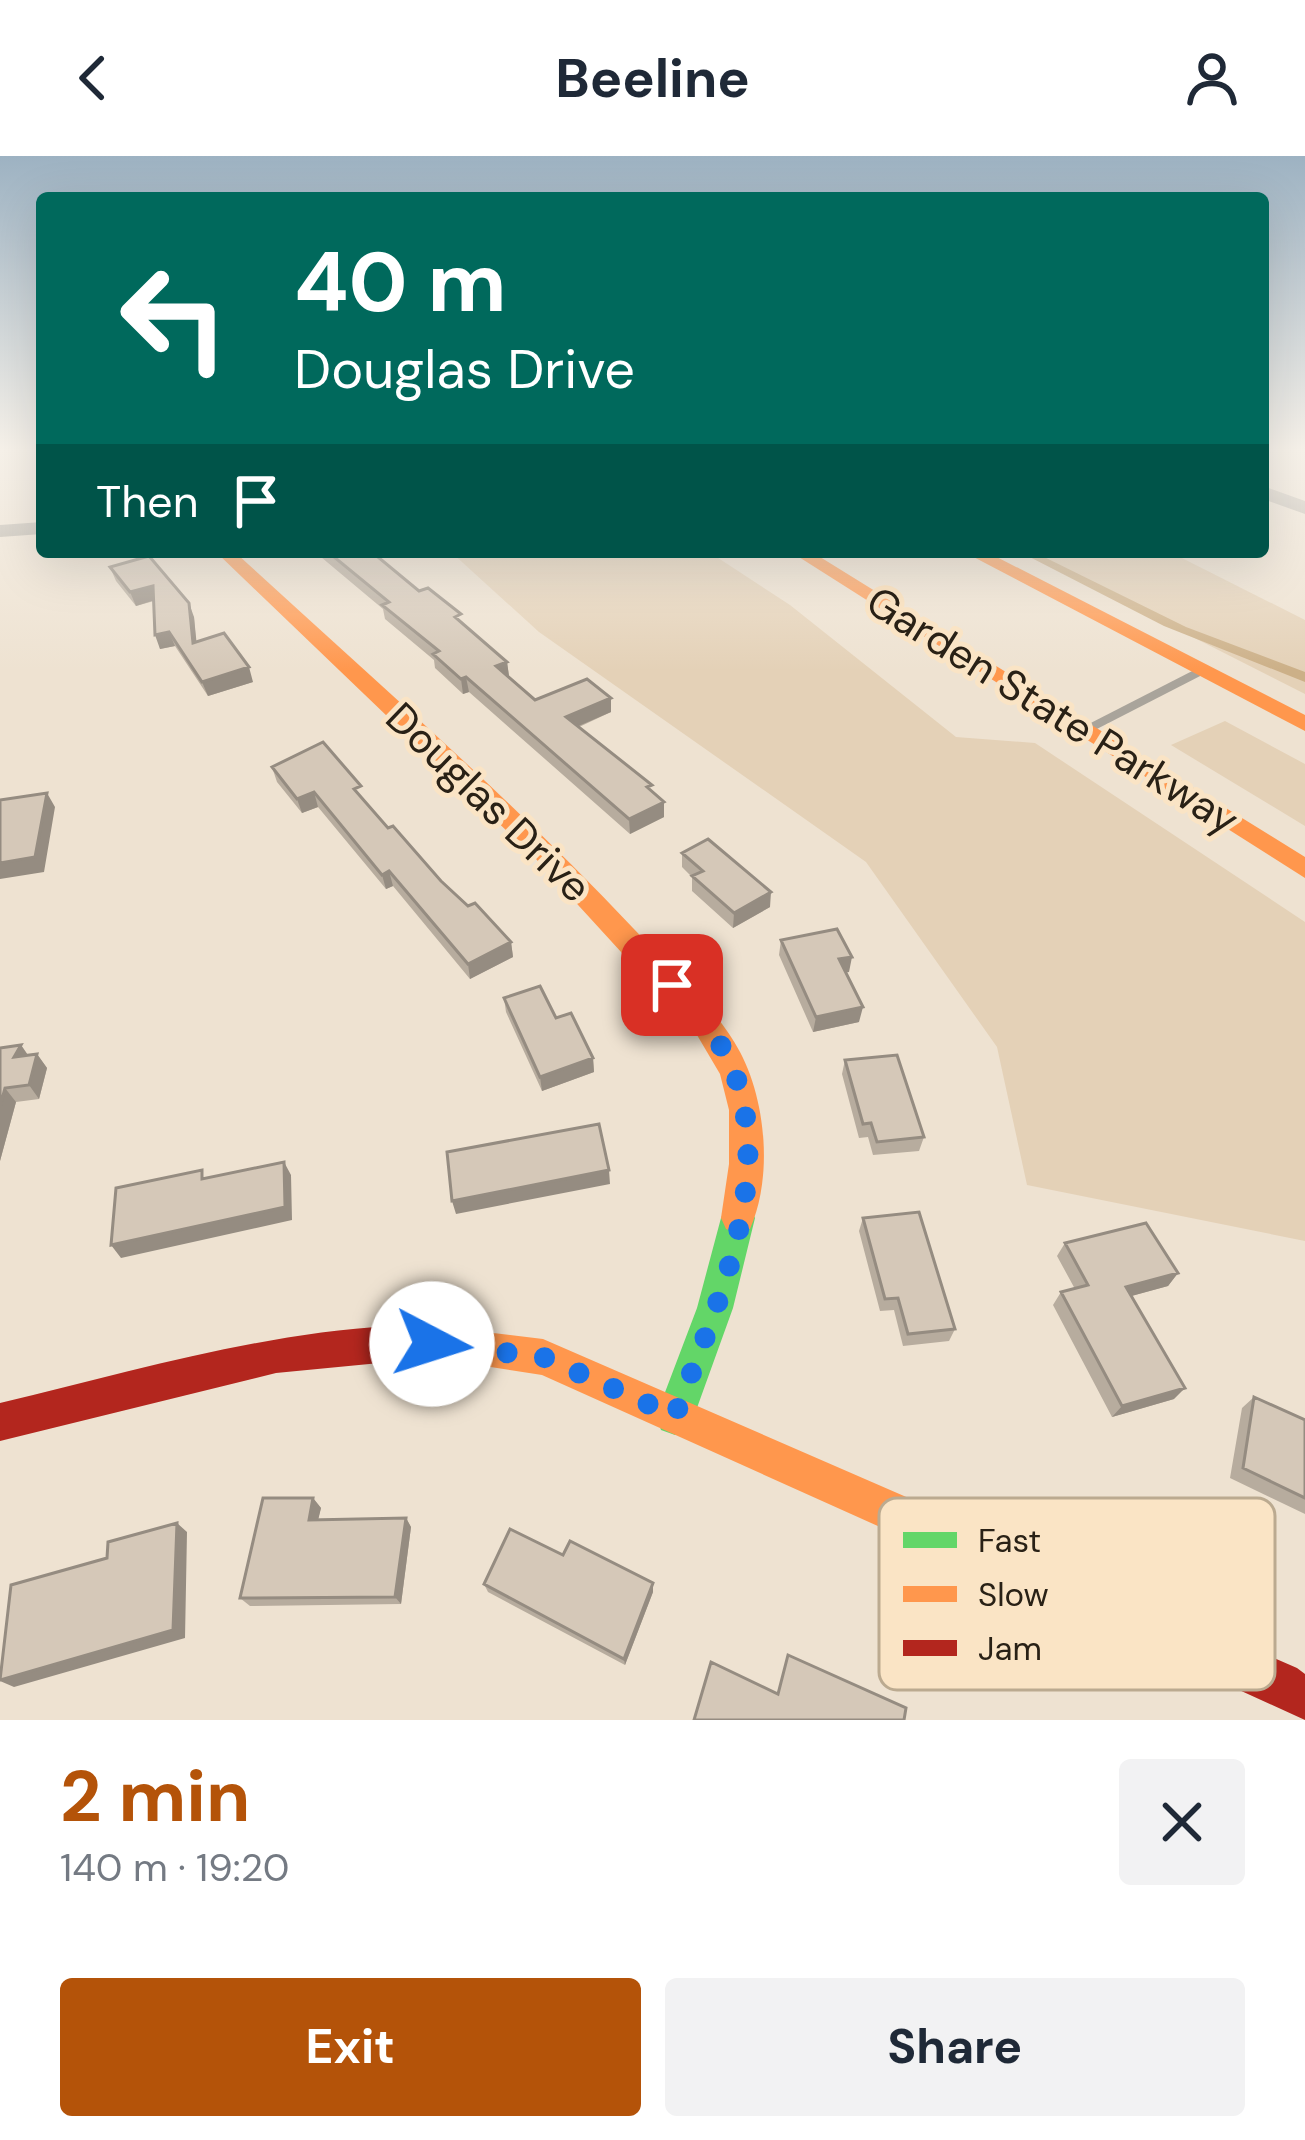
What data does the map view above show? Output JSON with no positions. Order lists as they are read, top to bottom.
{
  "streets": {
    "main road": ["Garden State Parkway", "Douglas Drive"]
  },
  "legend": ["Fast", "Slow", "Jam"],
  "page": {
    "header": "Beeline",
    "turn": ["40 m", "Douglas Drive"],
    "then": "Then",
    "heading": ["2 min", "140 m · 19:20"],
    "buttons": ["Exit", "Share"]
  }
}
